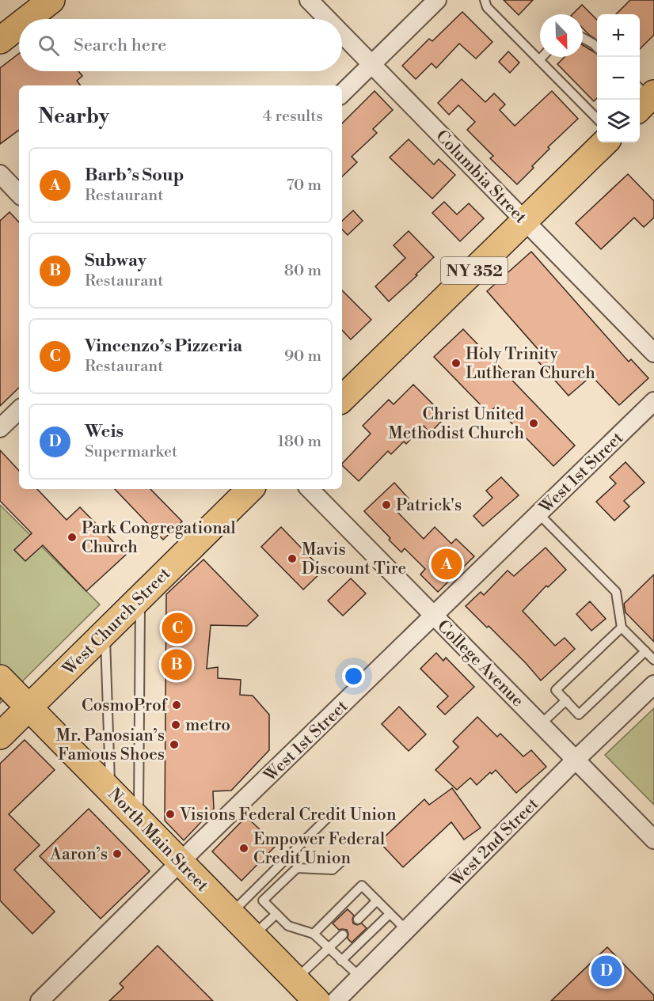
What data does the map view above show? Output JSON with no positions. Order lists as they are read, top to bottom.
{
  "streets": {
    "main road": ["NY 352", "West Church Street", "North Main Street"],
    "street": [
      "Columbia Street",
      "West 1st Street",
      "College Avenue",
      "West 2nd Street"
    ]
  },
  "crossings": [
    ["Columbia Street", "NY 352"],
    ["West 1st Street", "College Avenue"],
    ["West 1st Street", "North Main Street"],
    ["West Church Street", "North Main Street"],
    ["College Avenue", "West 2nd Street"]
  ],
  "places": [
    "Holy Trinity Lutheran Church",
    "Christ United Methodist Church",
    "Patrick's",
    "Park Congregational Church",
    "Mavis Discount Tire",
    "CosmoProf",
    "metro",
    "Mr. Panosian’s Famous Shoes",
    "Visions Federal Credit Union",
    "Empower Federal Credit Union",
    "Aaron’s"
  ],
  "north": "bottom right",
  "page": {
    "map_buttons": ["+", "−"],
    "search": "Search here",
    "heading": ["Nearby", "4 results"],
    "list": [
      {
        "mark": "A",
        "name": "Barb’s Soup",
        "note": "Restaurant",
        "value": "70 m"
      },
      {
        "mark": "B",
        "name": "Subway",
        "note": "Restaurant",
        "value": "80 m"
      },
      {
        "mark": "C",
        "name": "Vincenzo’s Pizzeria",
        "note": "Restaurant",
        "value": "90 m"
      },
      {
        "mark": "D",
        "name": "Weis",
        "note": "Supermarket",
        "value": "180 m"
      }
    ],
    "pins": [
      "A",
      "C",
      "B",
      "D"
    ]
  }
}
